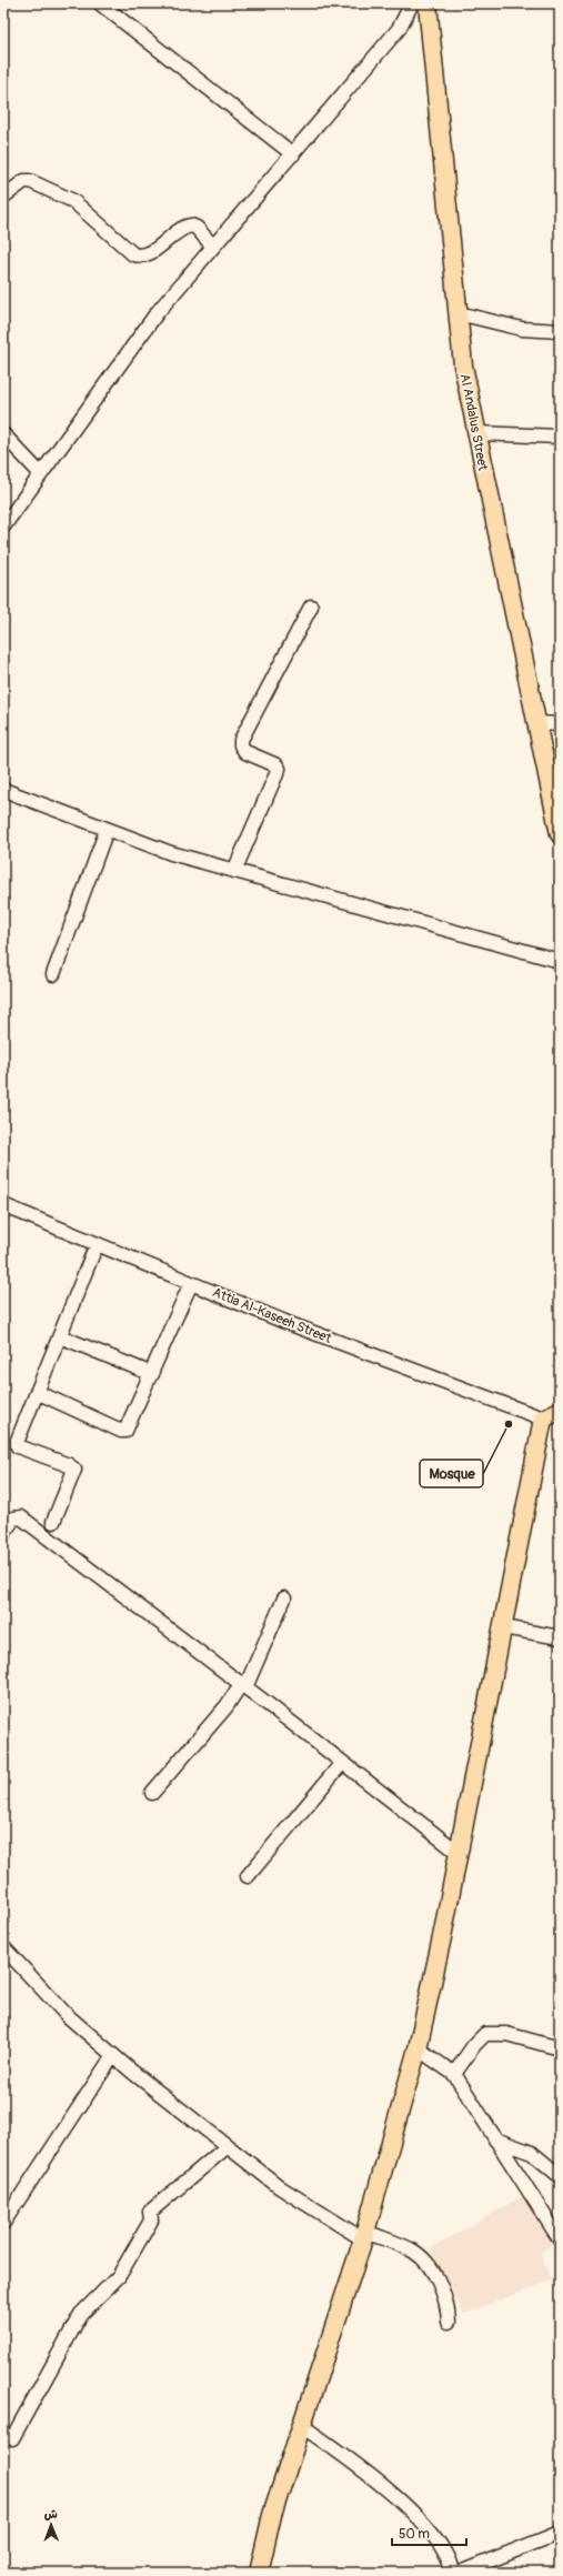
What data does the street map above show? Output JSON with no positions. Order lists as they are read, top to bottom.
{
  "streets": {
    "main road": ["Al Andalus Street"],
    "street": ["Attia Al-Kaseeh Street"]
  },
  "places": ["Mosque"],
  "scale_bar": "50 m",
  "north": "top"
}
